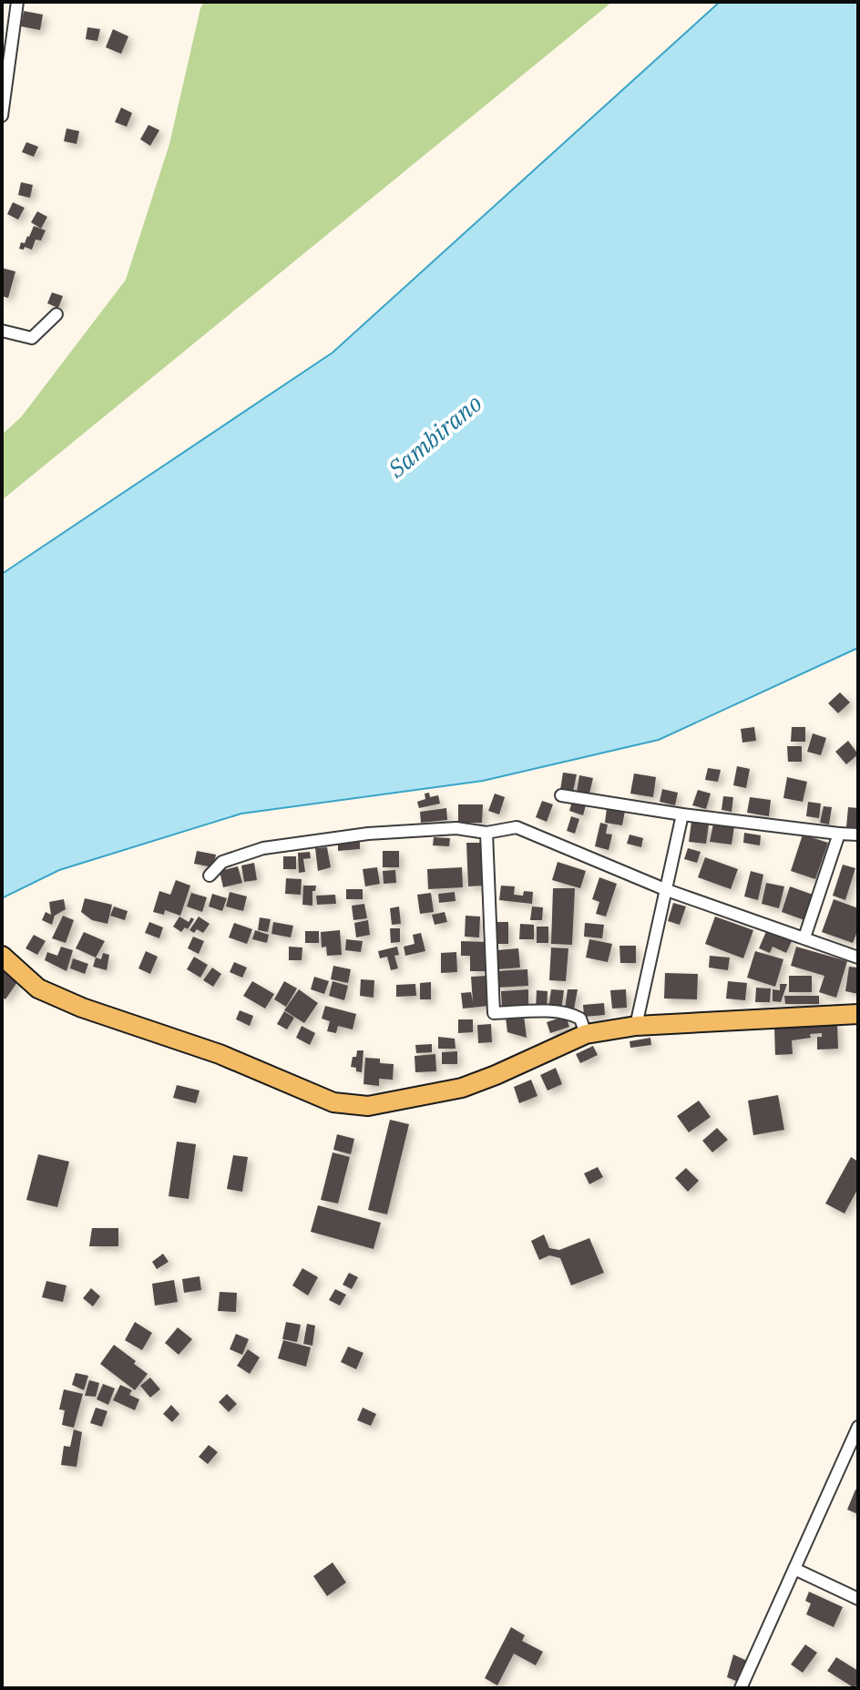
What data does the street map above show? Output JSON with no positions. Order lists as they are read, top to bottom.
{
  "water": ["Sambirano"]
}
